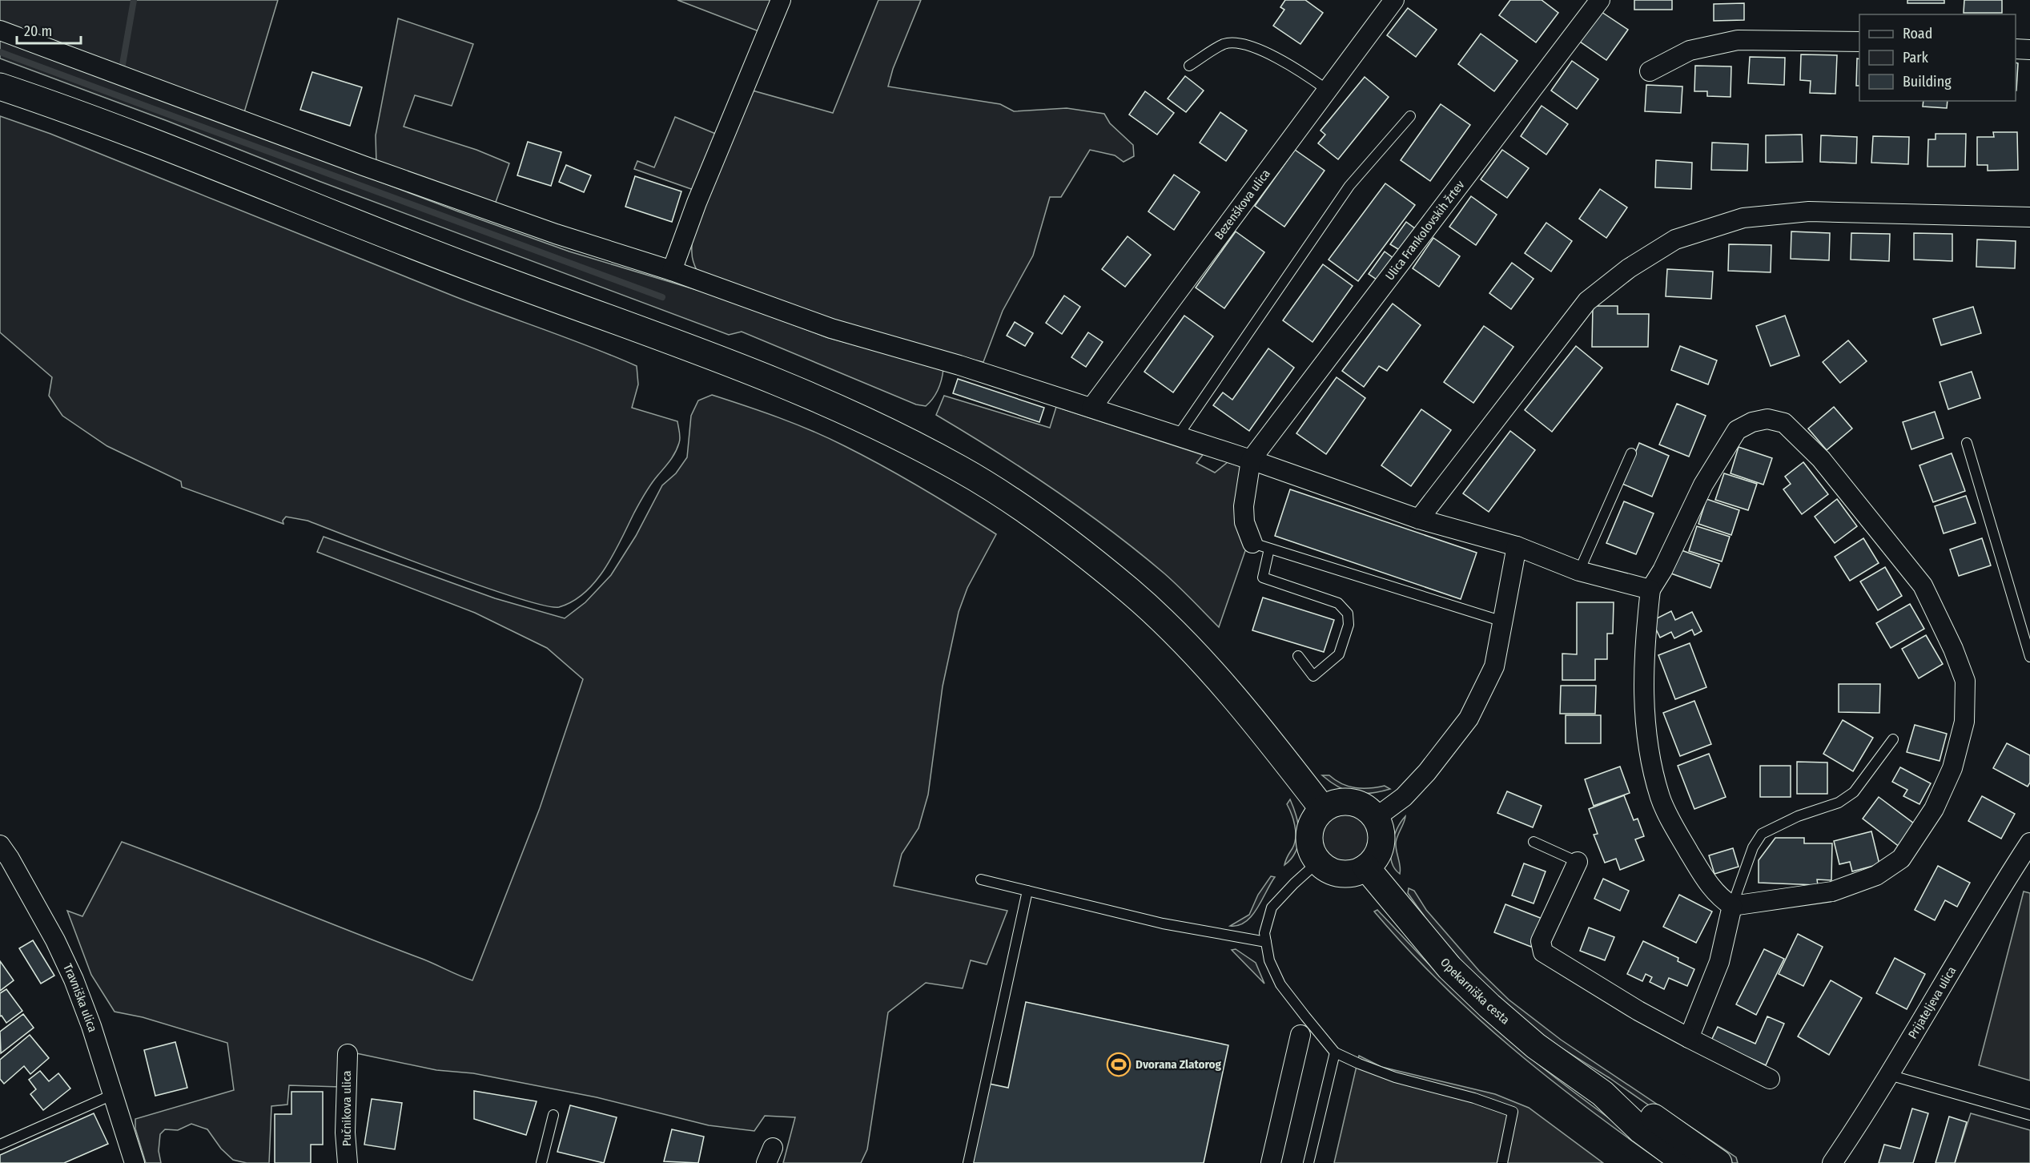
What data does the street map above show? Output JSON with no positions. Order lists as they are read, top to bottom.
{
  "streets": {
    "street": [
      "Bezenškova ulica",
      "Ulica Frankolovskih žrtev",
      "Opekarniška cesta",
      "Travniška ulica",
      "Prijateljeva ulica",
      "Pučnikova ulica"
    ]
  },
  "places": {
    "sports": ["Dvorana Zlatorog"]
  },
  "legend": ["Road", "Park", "Building"],
  "scale_bar": "20 m"
}
